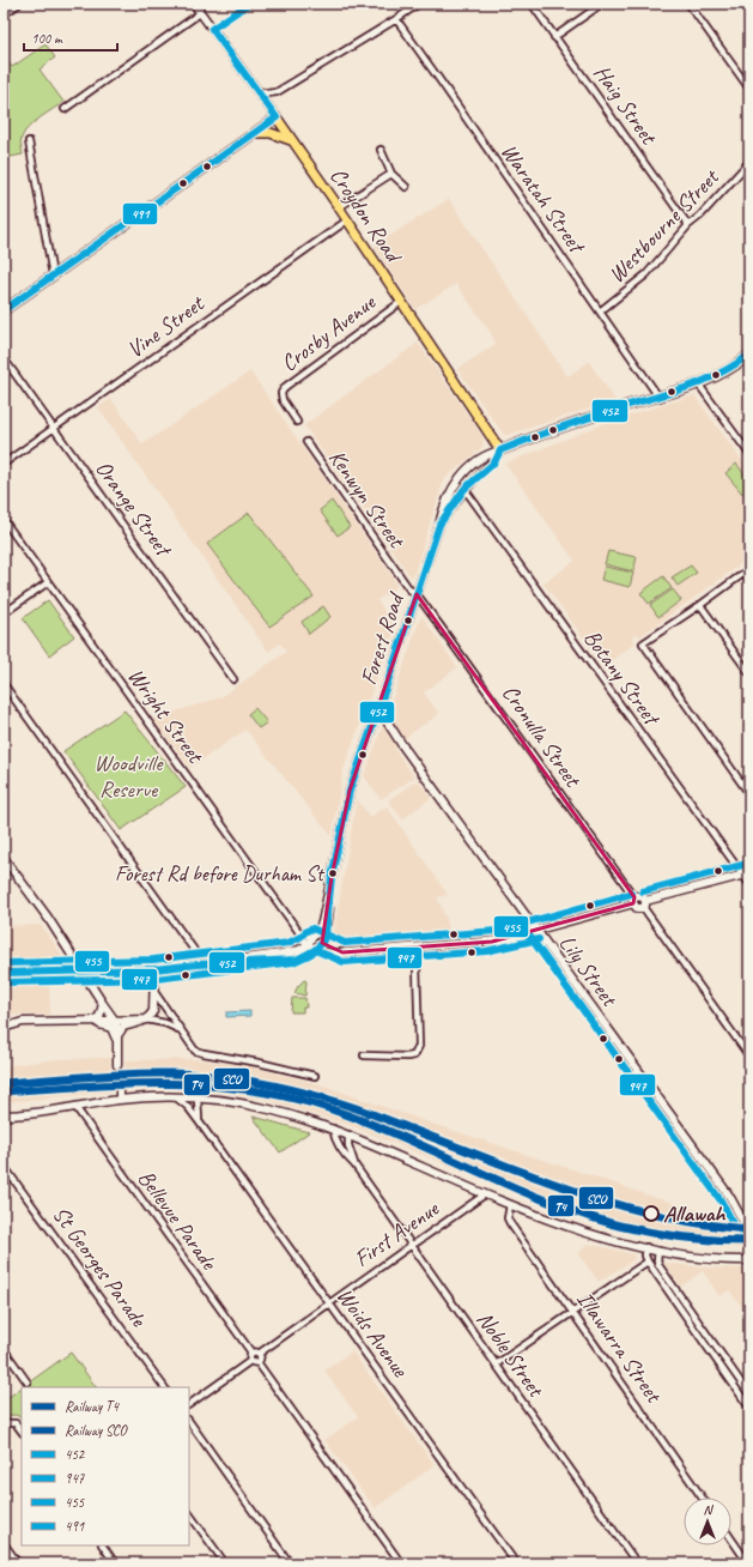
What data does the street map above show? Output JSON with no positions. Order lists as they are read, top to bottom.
{
  "streets": {
    "main road": ["Croydon Road", "Forest Road", "Lily Street"],
    "street": [
      "Haig Street",
      "Waratah Street",
      "Westbourne Street",
      "Vine Street",
      "Crosby Avenue",
      "Kenwyn Street",
      "Orange Street",
      "Botany Street",
      "Wright Street",
      "Cronulla Street",
      "Bellevue Parade",
      "First Avenue",
      "St Georges Parade",
      "Woids Avenue",
      "Illawarra Street",
      "Noble Street"
    ]
  },
  "crossings": [
    ["Haig Street", "Westbourne Street"],
    ["Waratah Street", "Westbourne Street"],
    ["Waratah Street", "Forest Road"],
    ["Croydon Road", "Vine Street"],
    ["Croydon Road", "Crosby Avenue"],
    ["Croydon Road", "Forest Road"],
    ["Vine Street", "Orange Street"],
    ["Kenwyn Street", "Forest Road"],
    ["Kenwyn Street", "Cronulla Street"],
    ["Forest Road", "Botany Street"],
    ["Forest Road", "Wright Street"],
    ["Forest Road", "Cronulla Street"],
    ["Forest Road", "Lily Street"],
    ["Bellevue Parade", "First Avenue"],
    ["First Avenue", "Woids Avenue"],
    ["First Avenue", "Noble Street"]
  ],
  "parks": ["Woodville Reserve"],
  "places": ["Forest Rd before Durham St", "Allawah"],
  "lines": [
    "transit line 491",
    "transit line 452",
    "transit line 455",
    "transit line 947",
    "rail line SCO",
    "rail line T4"
  ],
  "legend": [
    "Railway T4",
    "Railway SCO",
    "452",
    "947",
    "455",
    "491"
  ],
  "scale_bar": "100 m",
  "north": "top"
}
